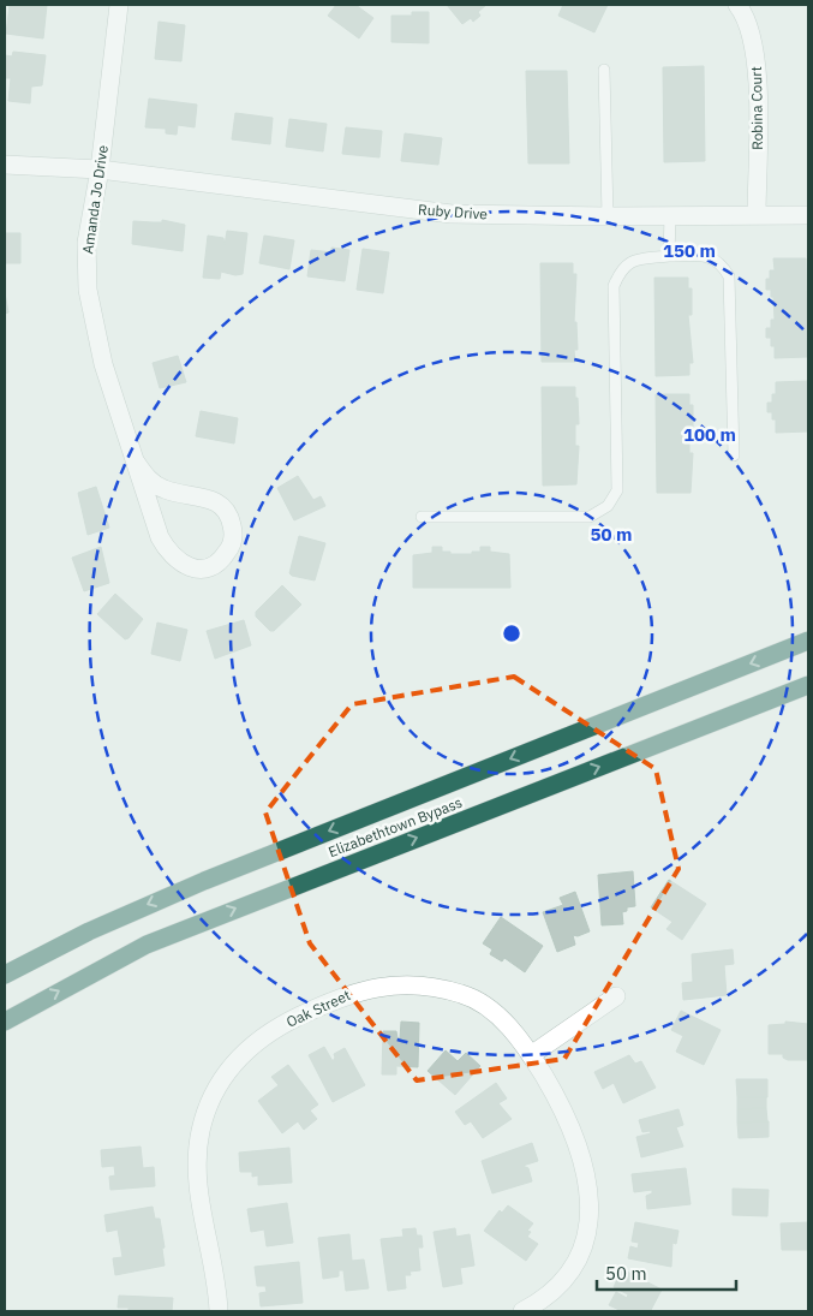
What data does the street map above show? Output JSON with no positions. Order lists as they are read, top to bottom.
{
  "streets": {
    "highway": ["Elizabethtown Bypass"],
    "street": [
      "Robina Court",
      "Amanda Jo Drive",
      "Ruby Drive",
      "Oak Street"
    ]
  },
  "crossings": [
    ["Robina Court", "Ruby Drive"],
    ["Amanda Jo Drive", "Ruby Drive"]
  ],
  "scale_bar": "50 m",
  "rings": ["150 m", "100 m", "50 m"]
}
